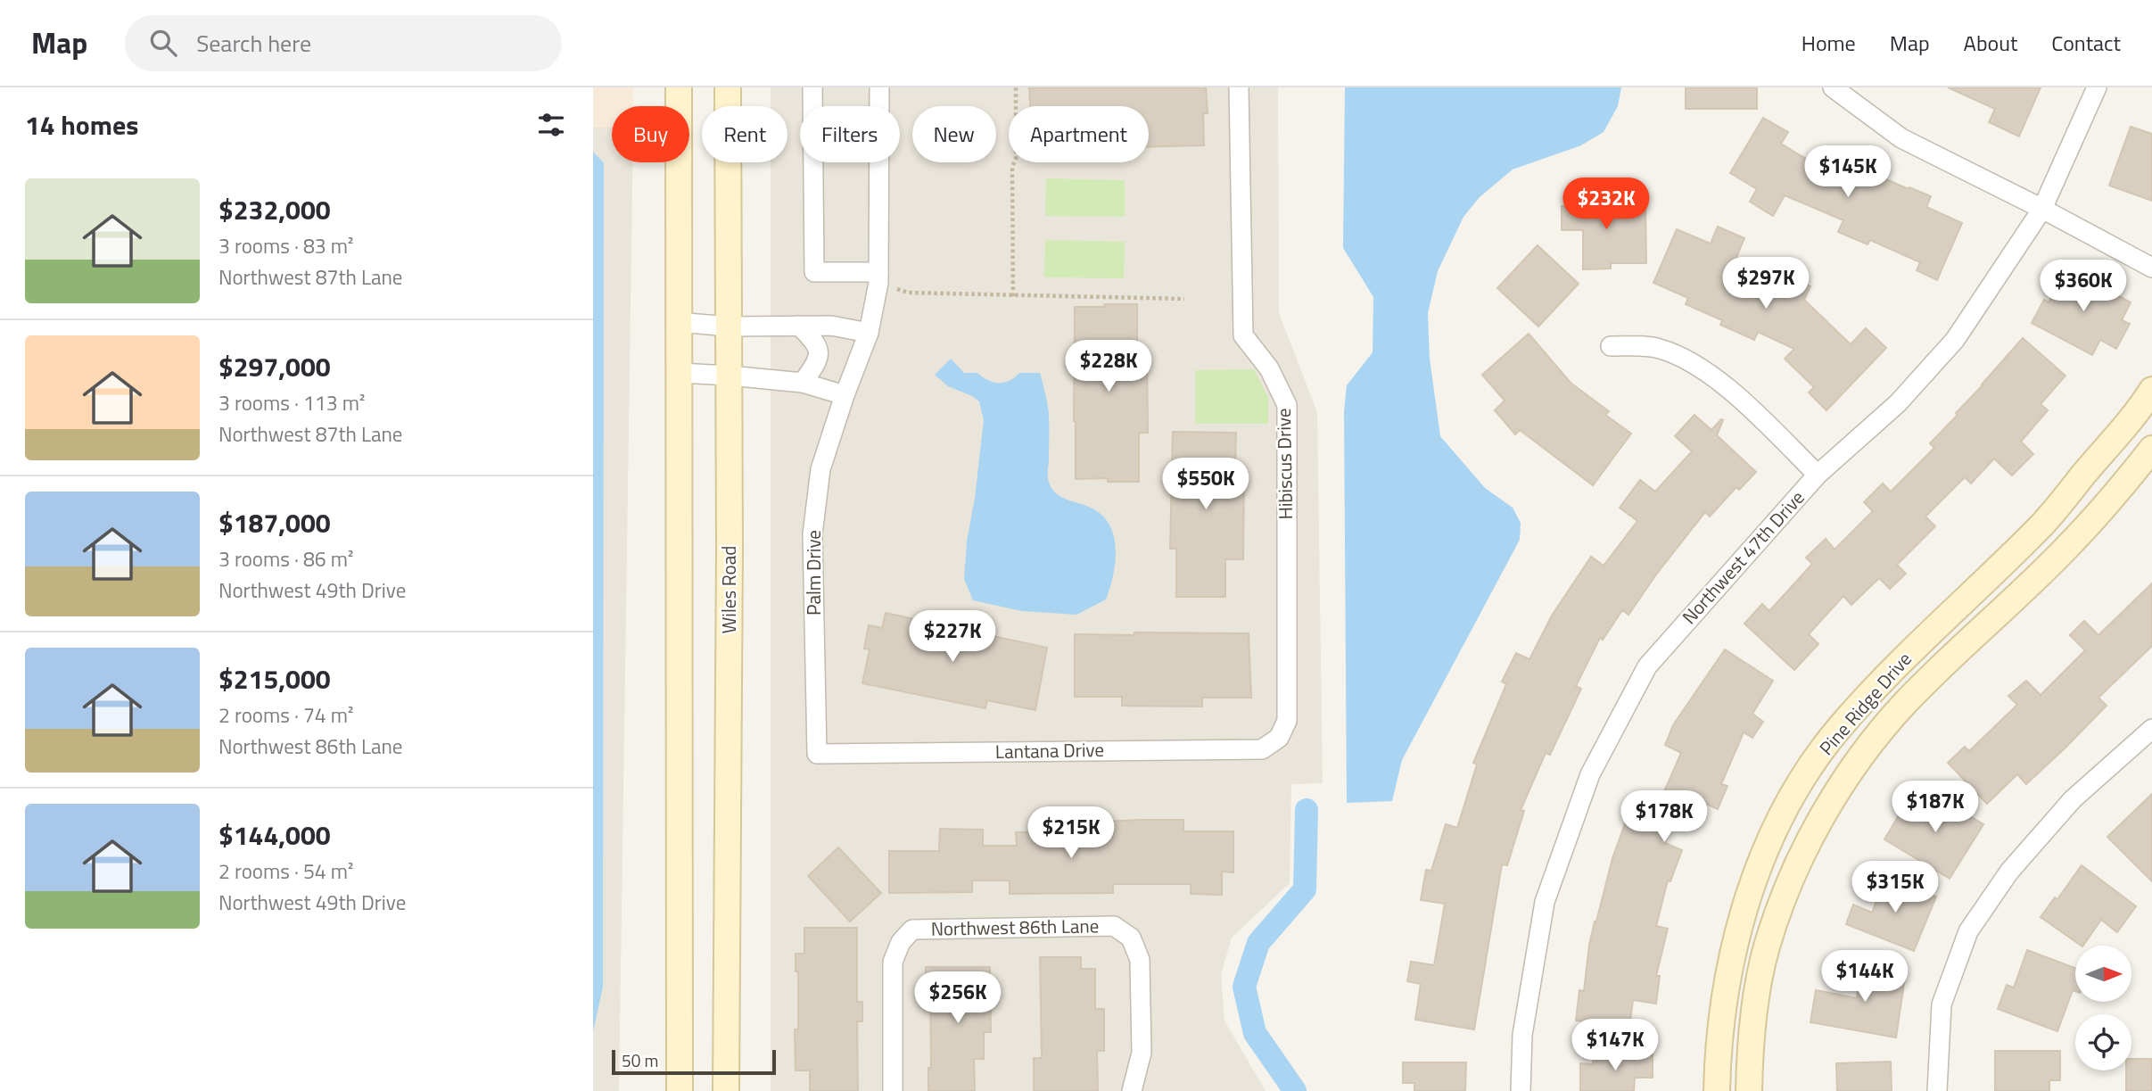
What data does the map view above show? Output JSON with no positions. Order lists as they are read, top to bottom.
{
  "streets": {
    "main road": ["Wiles Road", "Pine Ridge Drive"],
    "street": [
      "Hibiscus Drive",
      "Northwest 47th Drive",
      "Palm Drive",
      "Lantana Drive",
      "Northwest 86th Lane"
    ]
  },
  "crossings": [
    ["Hibiscus Drive", "Lantana Drive"],
    ["Palm Drive", "Lantana Drive"]
  ],
  "scale_bar": "50 m",
  "north": "right",
  "page": {
    "header": "Map",
    "search": "Search here",
    "nav": [
      "Home",
      "Map",
      "About",
      "Contact"
    ],
    "heading": "14 homes",
    "chip": [
      "Buy",
      "Rent",
      "Filters",
      "New",
      "Apartment"
    ],
    "price": [
      "$145K",
      "$232K",
      "$297K",
      "$360K",
      "$228K",
      "$550K",
      "$227K",
      "$187K",
      "$178K",
      "$215K",
      "$315K",
      "$144K",
      "$256K",
      "$147K"
    ],
    "list": [
      {
        "name": "$232,000",
        "note": "3 rooms · 83 m² · Northwest 87th Lane"
      },
      {
        "name": "$297,000",
        "note": "3 rooms · 113 m² · Northwest 87th Lane"
      },
      {
        "name": "$187,000",
        "note": "3 rooms · 86 m² · Northwest 49th Drive"
      },
      {
        "name": "$215,000",
        "note": "2 rooms · 74 m² · Northwest 86th Lane"
      },
      {
        "name": "$144,000",
        "note": "2 rooms · 54 m² · Northwest 49th Drive"
      }
    ],
    "scale": "50 m"
  }
}
